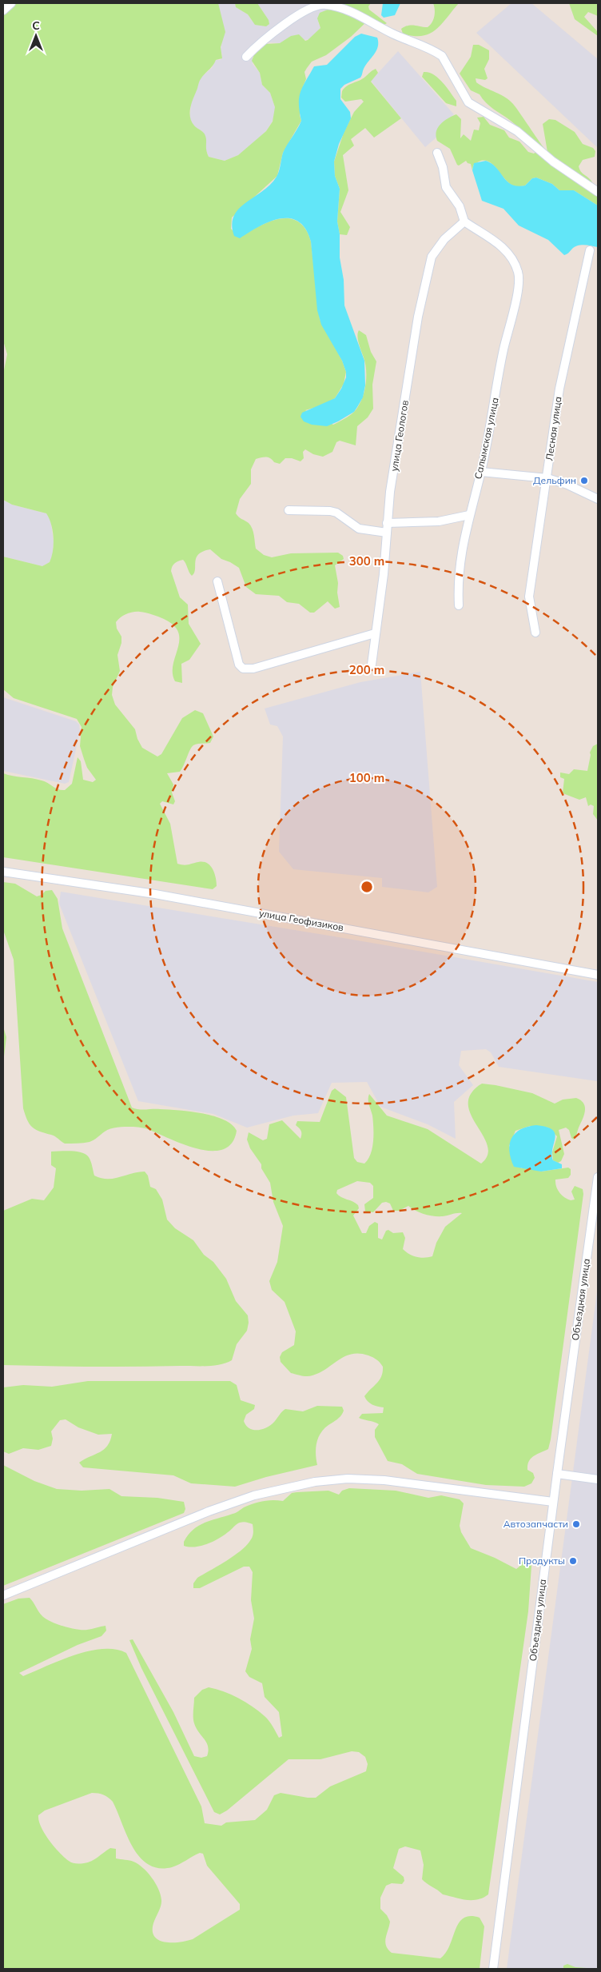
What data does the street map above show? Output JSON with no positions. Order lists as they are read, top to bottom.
{
  "streets": {
    "street": [
      "Лесная улица",
      "улица Геологов",
      "Салымская улица",
      "улица Геофизиков",
      "Объездная улица"
    ]
  },
  "crossings": [
    ["улица Геологов", "Салымская улица"]
  ],
  "places": ["Дельфин", "Автозапчасти", "Продукты"],
  "north": "top",
  "rings": ["300 m", "200 m", "100 m"]
}
